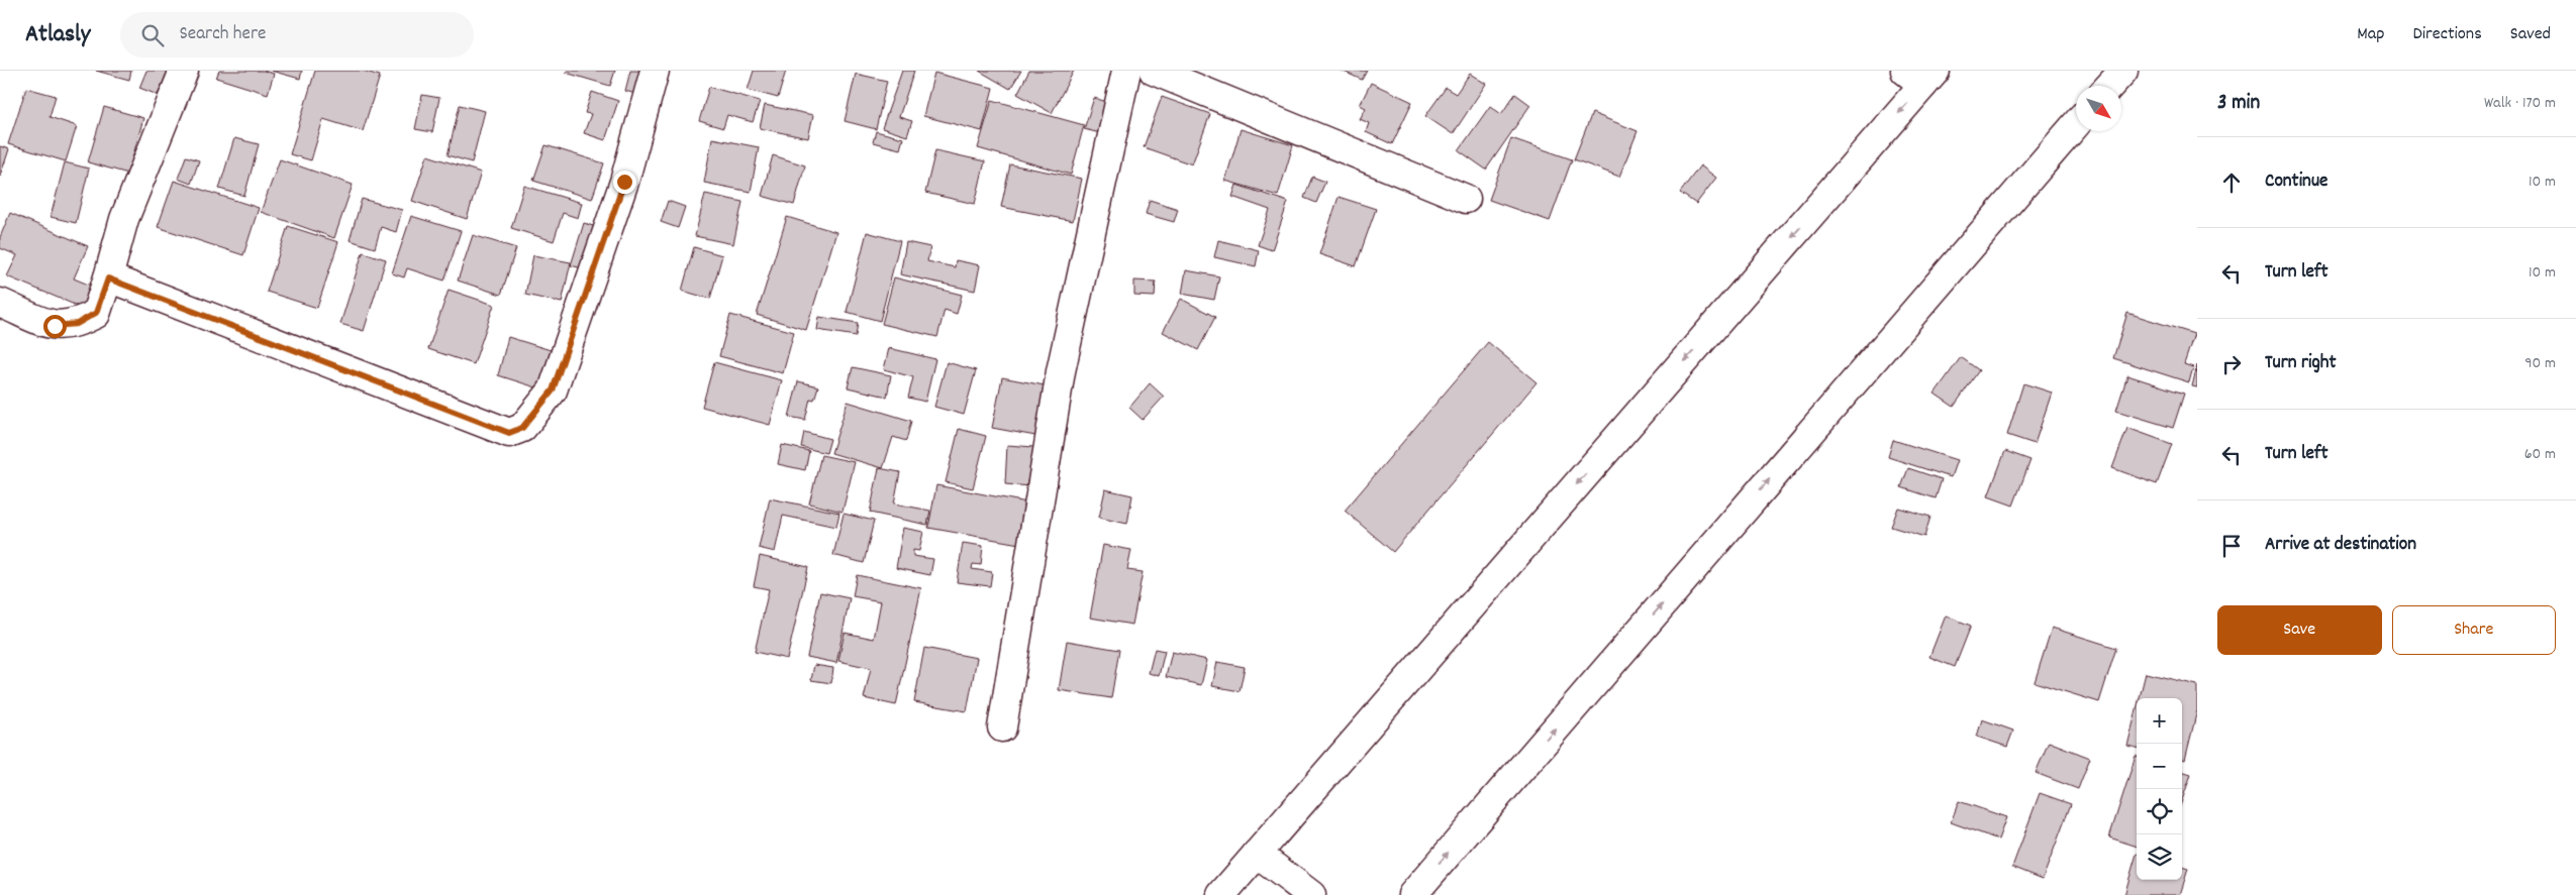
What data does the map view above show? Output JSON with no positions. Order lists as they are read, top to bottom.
{
  "north": "bottom right",
  "page": {
    "header": "Atlasly",
    "search": "Search here",
    "nav": ["Map", "Directions", "Saved"],
    "heading": ["3 min", "Walk · 170 m"],
    "list": [
      ["Continue", "10 m"],
      ["Turn left", "10 m"],
      ["Turn right", "90 m"],
      ["Turn left", "60 m"],
      "Arrive at destination"
    ],
    "buttons": ["Save", "Share"],
    "map_buttons": ["+", "−"]
  }
}
